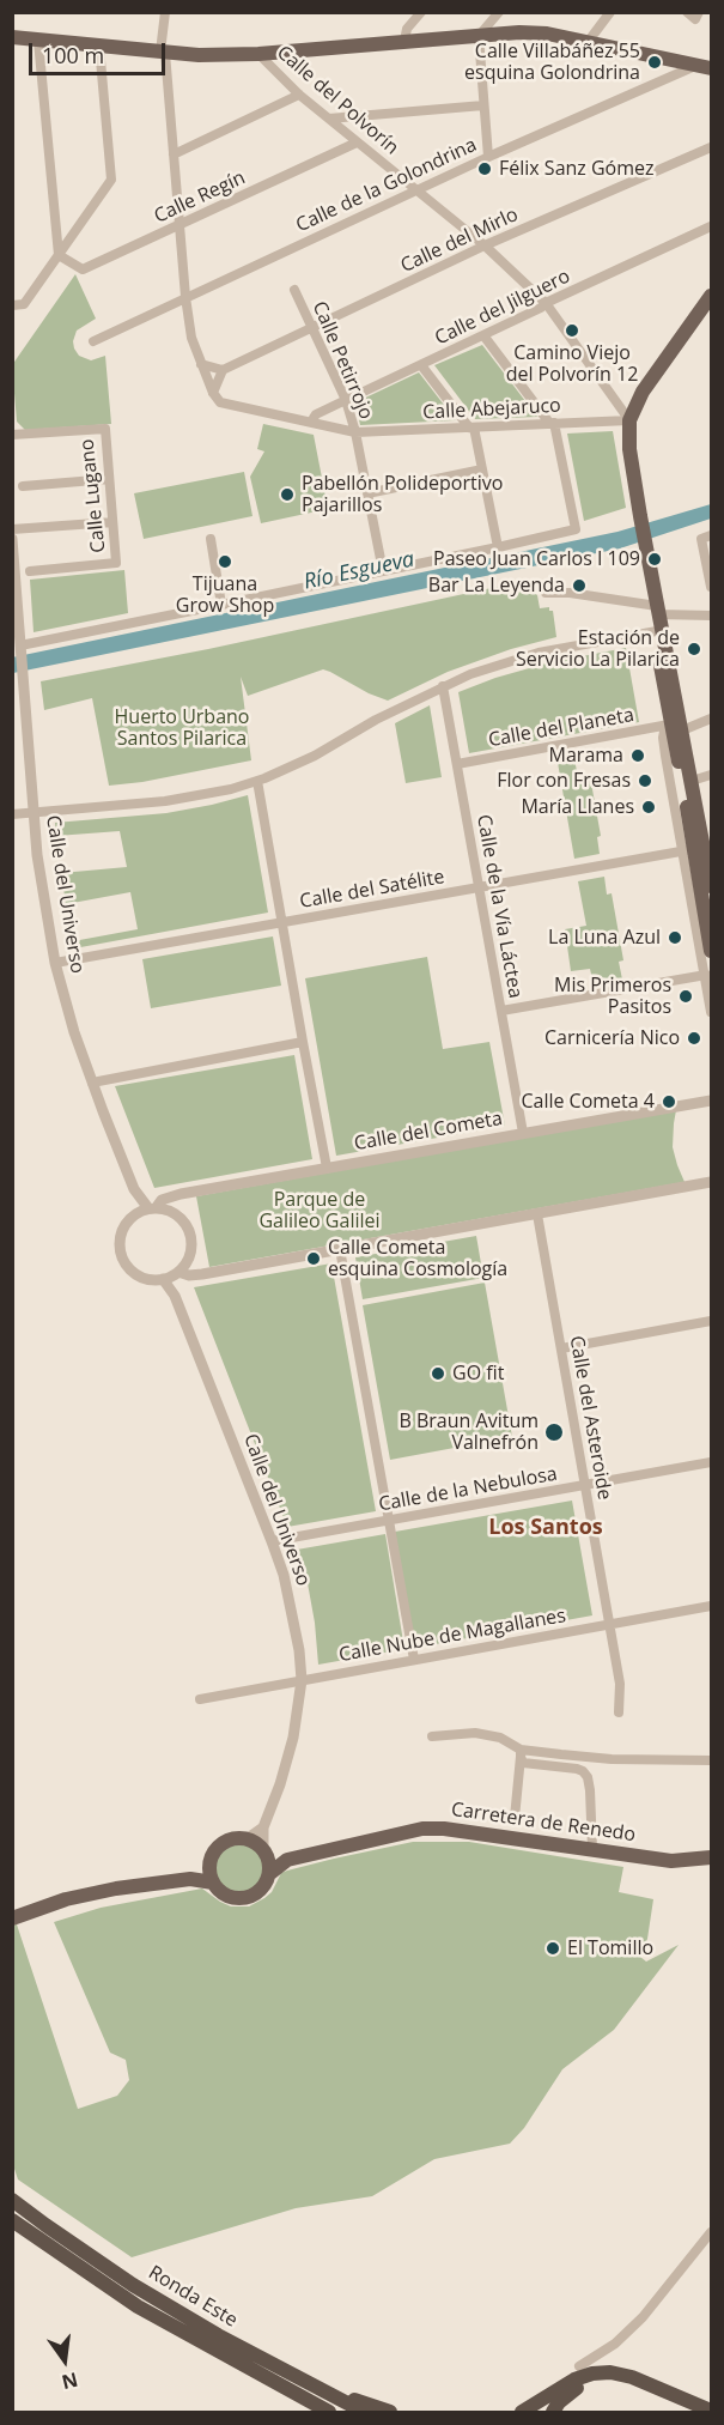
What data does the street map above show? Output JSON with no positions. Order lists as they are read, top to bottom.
{
  "streets": {
    "highway": ["Ronda Este"],
    "main road": ["Carretera de Renedo"],
    "street": [
      "Calle del Polvorín",
      "Calle de la Golondrina",
      "Calle Regín",
      "Calle del Mirlo",
      "Calle del Jilguero",
      "Calle Petirrojo",
      "Calle Abejaruco",
      "Calle Lugano",
      "Calle del Planeta",
      "Calle del Satélite",
      "Calle del Universo",
      "Calle de la Vía Láctea",
      "Calle del Cometa",
      "Calle del Asteroide",
      "Calle de la Nebulosa",
      "Calle Nube de Magallanes"
    ]
  },
  "crossings": [
    ["Calle del Polvorín", "Calle de la Golondrina"],
    ["Calle del Polvorín", "Calle Regín"],
    ["Calle del Polvorín", "Calle del Mirlo"],
    ["Calle del Polvorín", "Calle del Jilguero"],
    ["Calle del Polvorín", "Calle Abejaruco"],
    ["Calle del Mirlo", "Calle Petirrojo"],
    ["Calle del Jilguero", "Calle Petirrojo"],
    ["Calle del Jilguero", "Calle Abejaruco"],
    ["Calle Petirrojo", "Calle Abejaruco"],
    ["Calle del Planeta", "Calle de la Vía Láctea"],
    ["Calle del Satélite", "Calle del Universo"],
    ["Calle del Satélite", "Calle de la Vía Láctea"],
    ["Calle del Universo", "Calle del Cometa"],
    ["Calle del Universo", "Calle de la Nebulosa"],
    ["Calle del Universo", "Calle Nube de Magallanes"],
    ["Calle del Universo", "Carretera de Renedo"],
    ["Calle de la Vía Láctea", "Calle del Cometa"],
    ["Calle del Asteroide", "Calle de la Nebulosa"],
    ["Calle del Asteroide", "Calle Nube de Magallanes"]
  ],
  "districts": ["Los Santos"],
  "water": ["Río Esgueva"],
  "parks": ["Huerto Urbano Santos Pilarica", "Parque de Galileo Galilei"],
  "places": [
    "Calle Villabáñez 55 esquina Golondrina",
    "Félix Sanz Gómez",
    "Camino Viejo del Polvorín 12",
    "Pabellón Polideportivo Pajarillos",
    "Paseo Juan Carlos I 109",
    "Tijuana Grow Shop",
    "Bar La Leyenda",
    "Estación de Servicio La Pilarica",
    "Marama",
    "Flor con Fresas",
    "María Llanes",
    "La Luna Azul",
    "Mis Primeros Pasitos",
    "Carnicería Nico",
    "Calle Cometa 4",
    "Calle Cometa esquina Cosmología",
    "GO fit",
    "B Braun Avitum Valnefrón",
    "El Tomillo"
  ],
  "scale_bar": "100 m",
  "north": "bottom"
}
